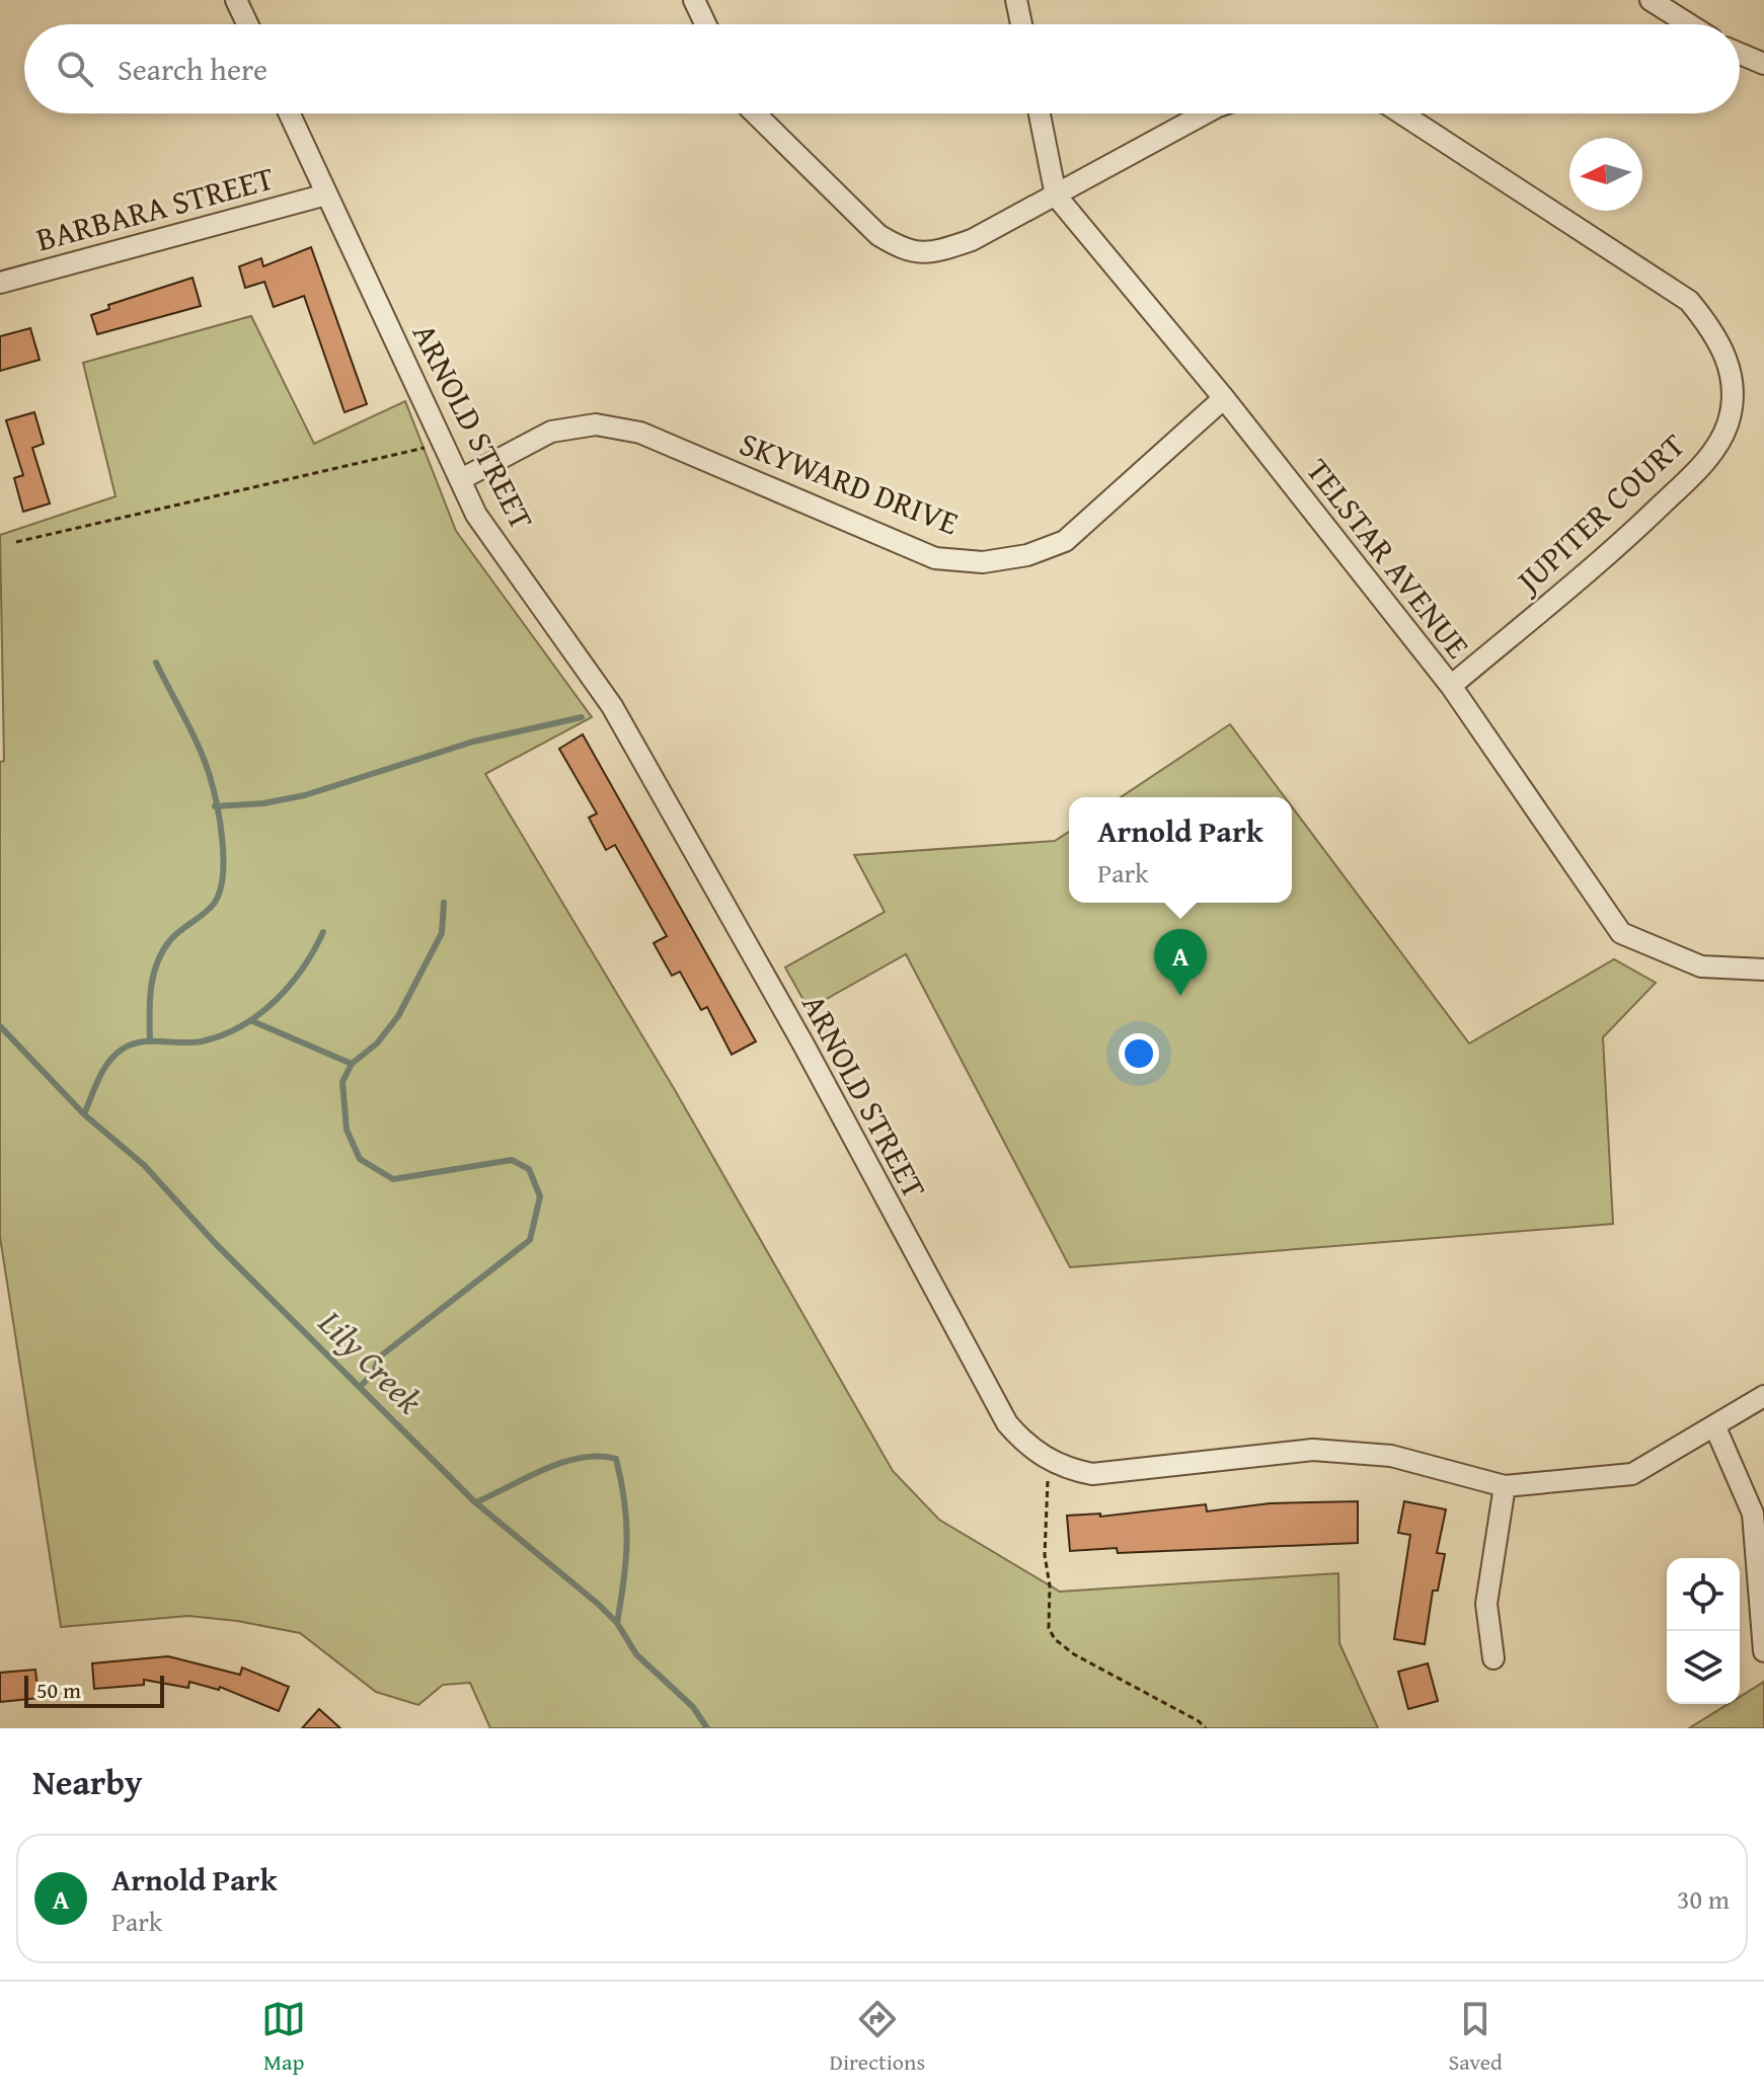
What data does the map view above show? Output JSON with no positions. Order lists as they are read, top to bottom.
{
  "streets": {
    "street": [
      "BARBARA STREET",
      "ARNOLD STREET",
      "SKYWARD DRIVE",
      "JUPITER COURT",
      "TELSTAR AVENUE"
    ]
  },
  "crossings": [
    ["BARBARA STREET", "ARNOLD STREET"],
    ["ARNOLD STREET", "SKYWARD DRIVE"],
    ["SKYWARD DRIVE", "TELSTAR AVENUE"],
    ["JUPITER COURT", "TELSTAR AVENUE"]
  ],
  "water": ["Lily Creek"],
  "scale_bar": "50 m",
  "north": "left",
  "page": {
    "search": "Search here",
    "popup": ["Arnold Park", "Park"],
    "pins": "A",
    "scale": "50 m",
    "heading": "Nearby",
    "list": [
      {
        "mark": "A",
        "name": "Arnold Park",
        "note": "Park",
        "value": "30 m"
      }
    ],
    "nav": ["Map", "Directions", "Saved"]
  }
}
